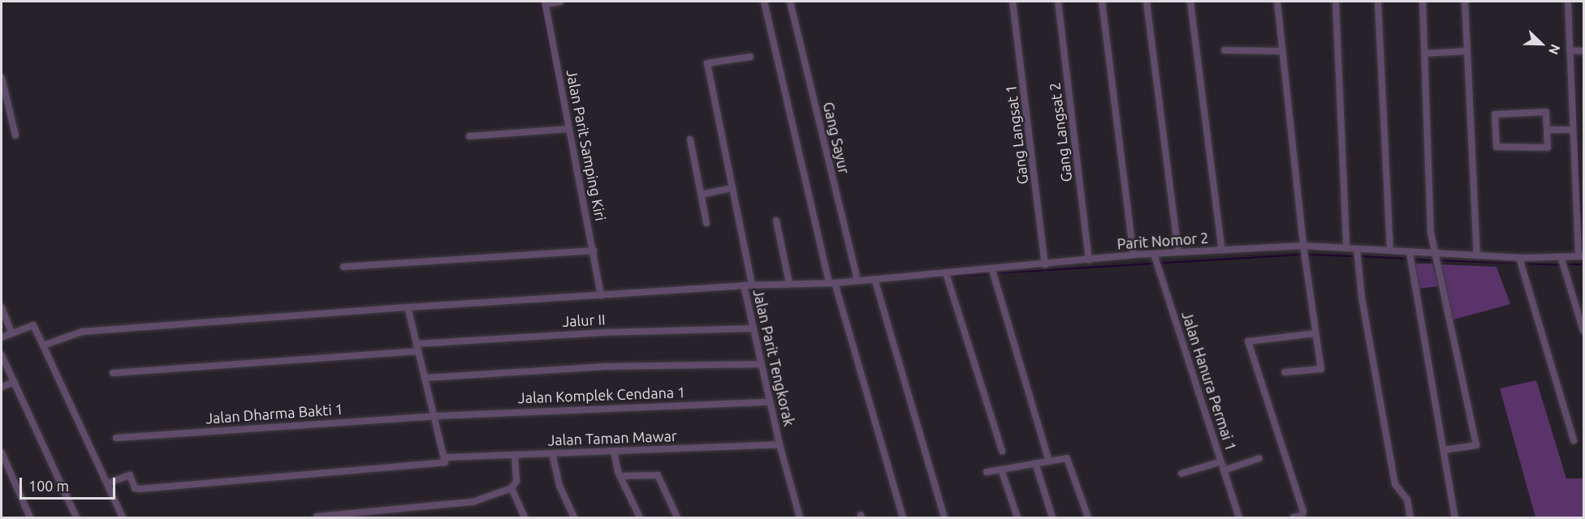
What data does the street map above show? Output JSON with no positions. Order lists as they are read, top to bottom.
{
  "streets": {
    "street": [
      "Gang Langsat 2",
      "Gang Langsat 1",
      "Gang Sayur",
      "Jalan Parit Samping Kiri",
      "Parit Nomor 2",
      "Jalur II",
      "Jalan Parit Tengkorak",
      "Jalan Hanura Permai 1",
      "Jalan Komplek Cendana 1",
      "Jalan Dharma Bakti 1",
      "Jalan Taman Mawar"
    ]
  },
  "crossings": [
    ["Gang Langsat 2", "Parit Nomor 2"],
    ["Gang Langsat 1", "Parit Nomor 2"],
    ["Gang Sayur", "Parit Nomor 2"],
    ["Jalan Parit Samping Kiri", "Jalan Parit Tengkorak"],
    ["Parit Nomor 2", "Jalan Parit Tengkorak"],
    ["Parit Nomor 2", "Jalan Hanura Permai 1"],
    ["Jalur II", "Jalan Parit Tengkorak"],
    ["Jalan Parit Tengkorak", "Jalan Komplek Cendana 1"],
    ["Jalan Parit Tengkorak", "Jalan Taman Mawar"],
    ["Jalan Komplek Cendana 1", "Jalan Dharma Bakti 1"]
  ],
  "scale_bar": "100 m",
  "north": "bottom right"
}
